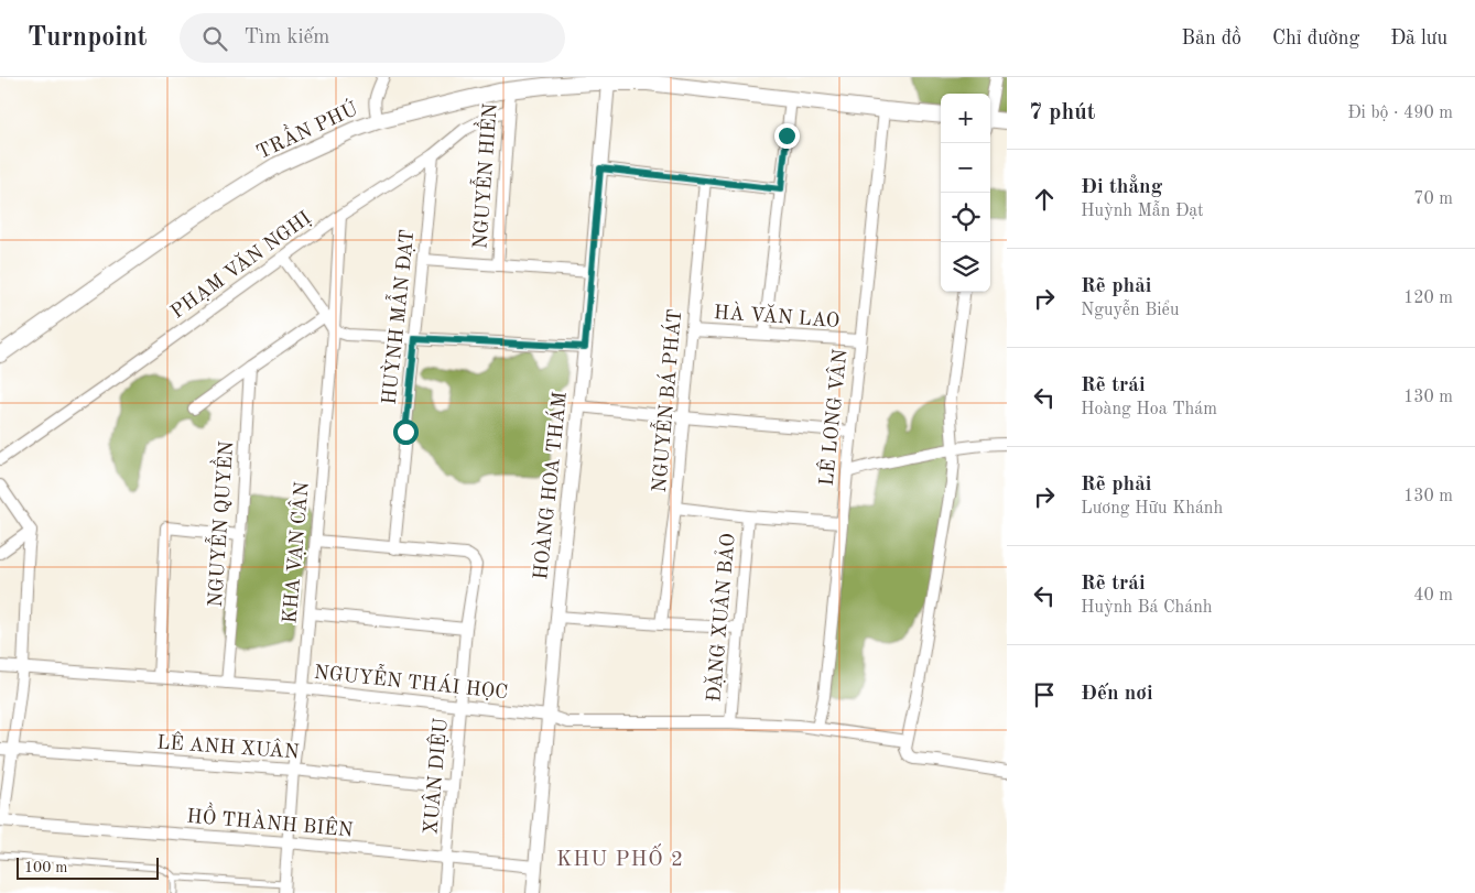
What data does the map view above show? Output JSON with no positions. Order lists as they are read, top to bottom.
{
  "streets": {
    "main road": ["TRẦN PHÚ"],
    "street": [
      "NGUYỄN HIỀN",
      "PHẠM VĂN NGHỊ",
      "HUỲNH MẪN ĐẠT",
      "HÀ VĂN LAO",
      "NGUYỄN BÁ PHÁT",
      "LÊ LONG VÂN",
      "HOÀNG HOA THÁM",
      "NGUYỄN QUYỀN",
      "KHA VẠN CÂN",
      "ĐẶNG XUÂN BẢO",
      "NGUYỄN THÁI HỌC",
      "LÊ ANH XUÂN",
      "XUÂN DIỆU",
      "HỒ THÀNH BIÊN"
    ]
  },
  "crossings": [
    ["TRẦN PHÚ", "NGUYỄN HIỀN"],
    ["TRẦN PHÚ", "LÊ LONG VÂN"],
    ["TRẦN PHÚ", "HOÀNG HOA THÁM"],
    ["NGUYỄN HIỀN", "PHẠM VĂN NGHỊ"],
    ["PHẠM VĂN NGHỊ", "HUỲNH MẪN ĐẠT"],
    ["PHẠM VĂN NGHỊ", "KHA VẠN CÂN"],
    ["HUỲNH MẪN ĐẠT", "XUÂN DIỆU"],
    ["HÀ VĂN LAO", "NGUYỄN BÁ PHÁT"],
    ["HÀ VĂN LAO", "LÊ LONG VÂN"],
    ["LÊ LONG VÂN", "NGUYỄN THÁI HỌC"],
    ["HOÀNG HOA THÁM", "NGUYỄN THÁI HỌC"],
    ["HOÀNG HOA THÁM", "HỒ THÀNH BIÊN"],
    ["NGUYỄN QUYỀN", "NGUYỄN THÁI HỌC"],
    ["KHA VẠN CÂN", "NGUYỄN THÁI HỌC"],
    ["KHA VẠN CÂN", "LÊ ANH XUÂN"],
    ["KHA VẠN CÂN", "HỒ THÀNH BIÊN"],
    ["ĐẶNG XUÂN BẢO", "NGUYỄN THÁI HỌC"],
    ["NGUYỄN THÁI HỌC", "XUÂN DIỆU"],
    ["LÊ ANH XUÂN", "XUÂN DIỆU"],
    ["XUÂN DIỆU", "HỒ THÀNH BIÊN"]
  ],
  "districts": ["KHU PHỐ 2"],
  "scale_bar": "100 m",
  "page": {
    "header": "Turnpoint",
    "search": "Tìm kiếm",
    "nav": ["Bản đồ", "Chỉ đường", "Đã lưu"],
    "heading": ["7 phút", "Đi bộ · 490 m"],
    "map_buttons": ["+", "−"],
    "list": [
      ["Đi thẳng", "Huỳnh Mẫn Đạt", "70 m"],
      ["Rẽ phải", "Nguyễn Biểu", "120 m"],
      ["Rẽ trái", "Hoàng Hoa Thám", "130 m"],
      ["Rẽ phải", "Lương Hữu Khánh", "130 m"],
      ["Rẽ trái", "Huỳnh Bá Chánh", "40 m"],
      "Đến nơi"
    ],
    "scale": "100 m"
  }
}
